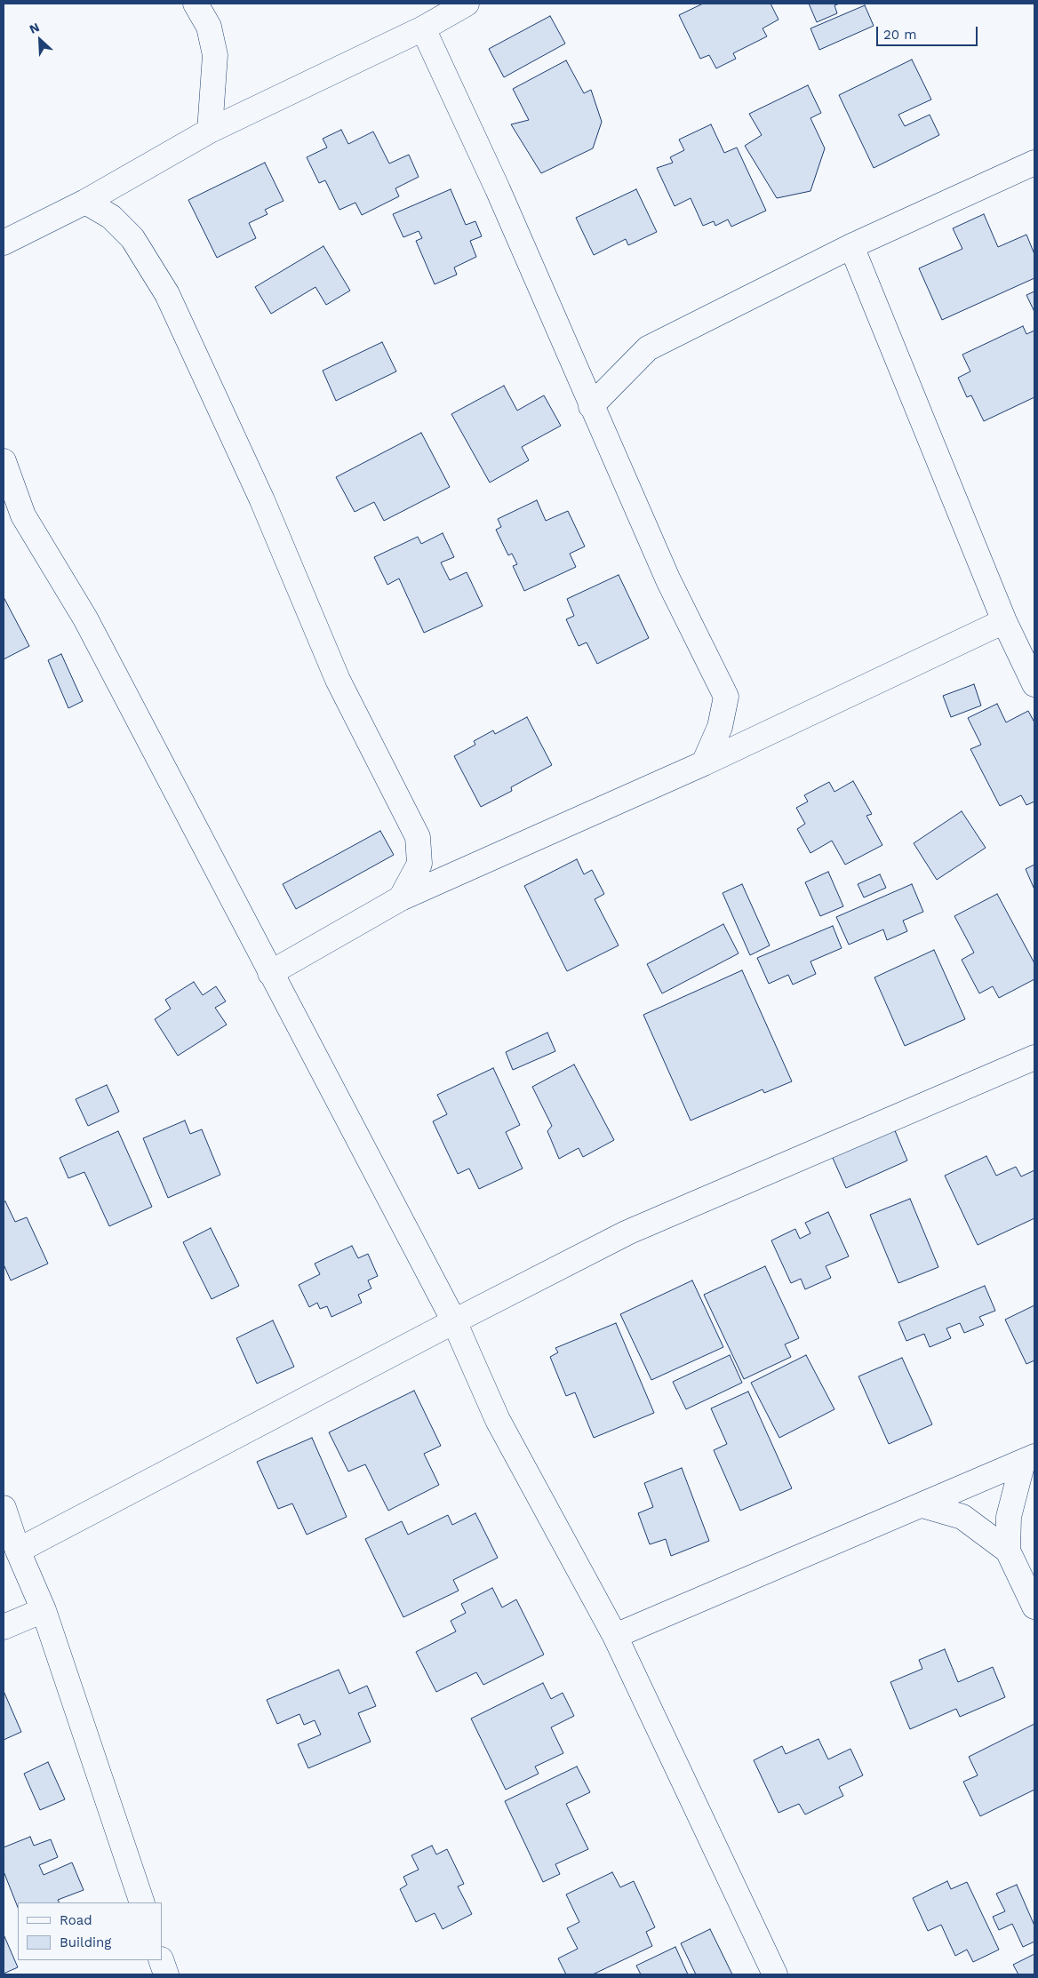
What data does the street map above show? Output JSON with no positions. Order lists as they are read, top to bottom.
{
  "legend": ["Road", "Building"],
  "scale_bar": "20 m",
  "north": "top left"
}
